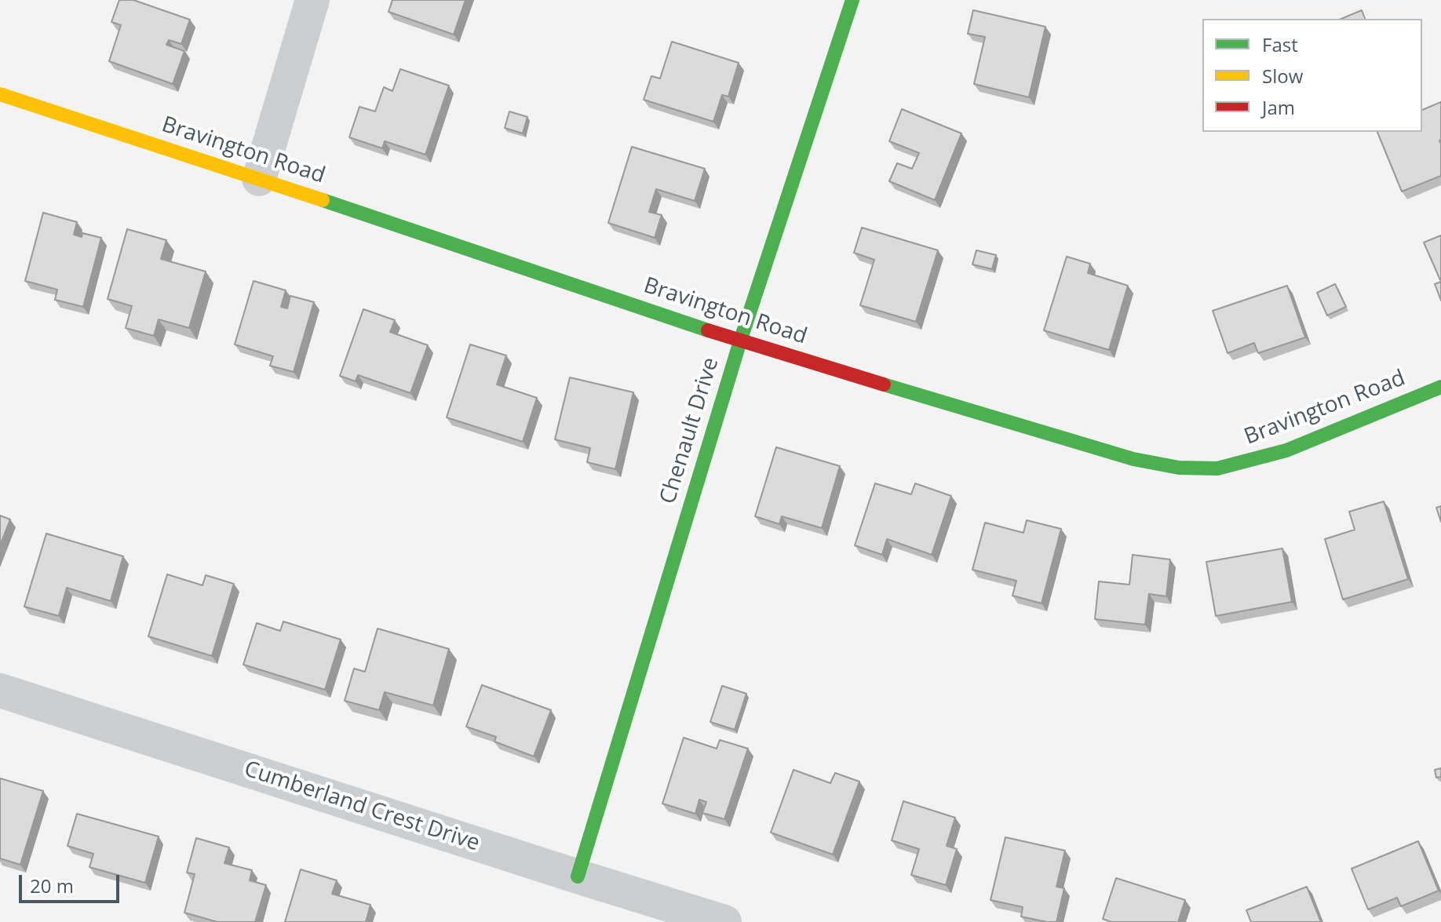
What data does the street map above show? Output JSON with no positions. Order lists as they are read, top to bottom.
{
  "streets": {
    "street": ["Bravington Road", "Chenault Drive", "Cumberland Crest Drive"]
  },
  "crossings": [
    ["Bravington Road", "Chenault Drive"],
    ["Chenault Drive", "Cumberland Crest Drive"]
  ],
  "legend": ["Fast", "Slow", "Jam"],
  "scale_bar": "20 m"
}
